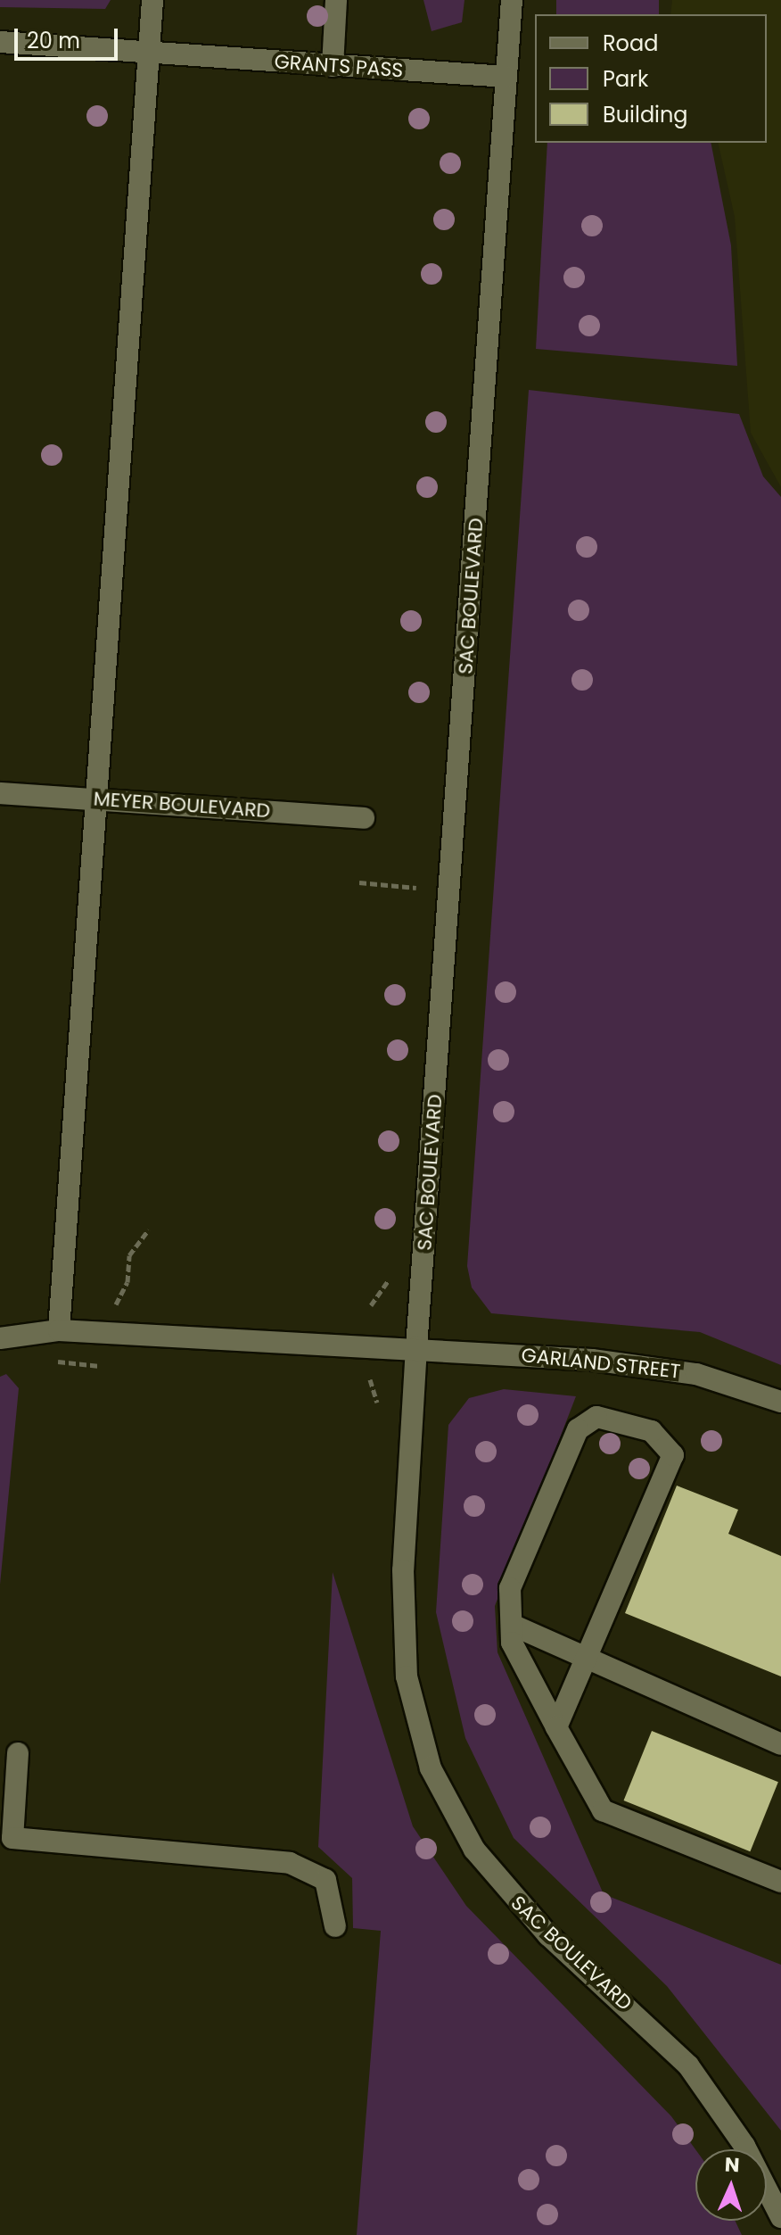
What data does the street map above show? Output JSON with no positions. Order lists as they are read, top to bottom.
{
  "streets": {
    "street": [
      "GRANTS PASS",
      "SAC BOULEVARD",
      "MEYER BOULEVARD",
      "GARLAND STREET"
    ]
  },
  "crossings": [
    ["GRANTS PASS", "SAC BOULEVARD"],
    ["SAC BOULEVARD", "GARLAND STREET"]
  ],
  "legend": ["Road", "Park", "Building"],
  "scale_bar": "20 m",
  "north": "top"
}
